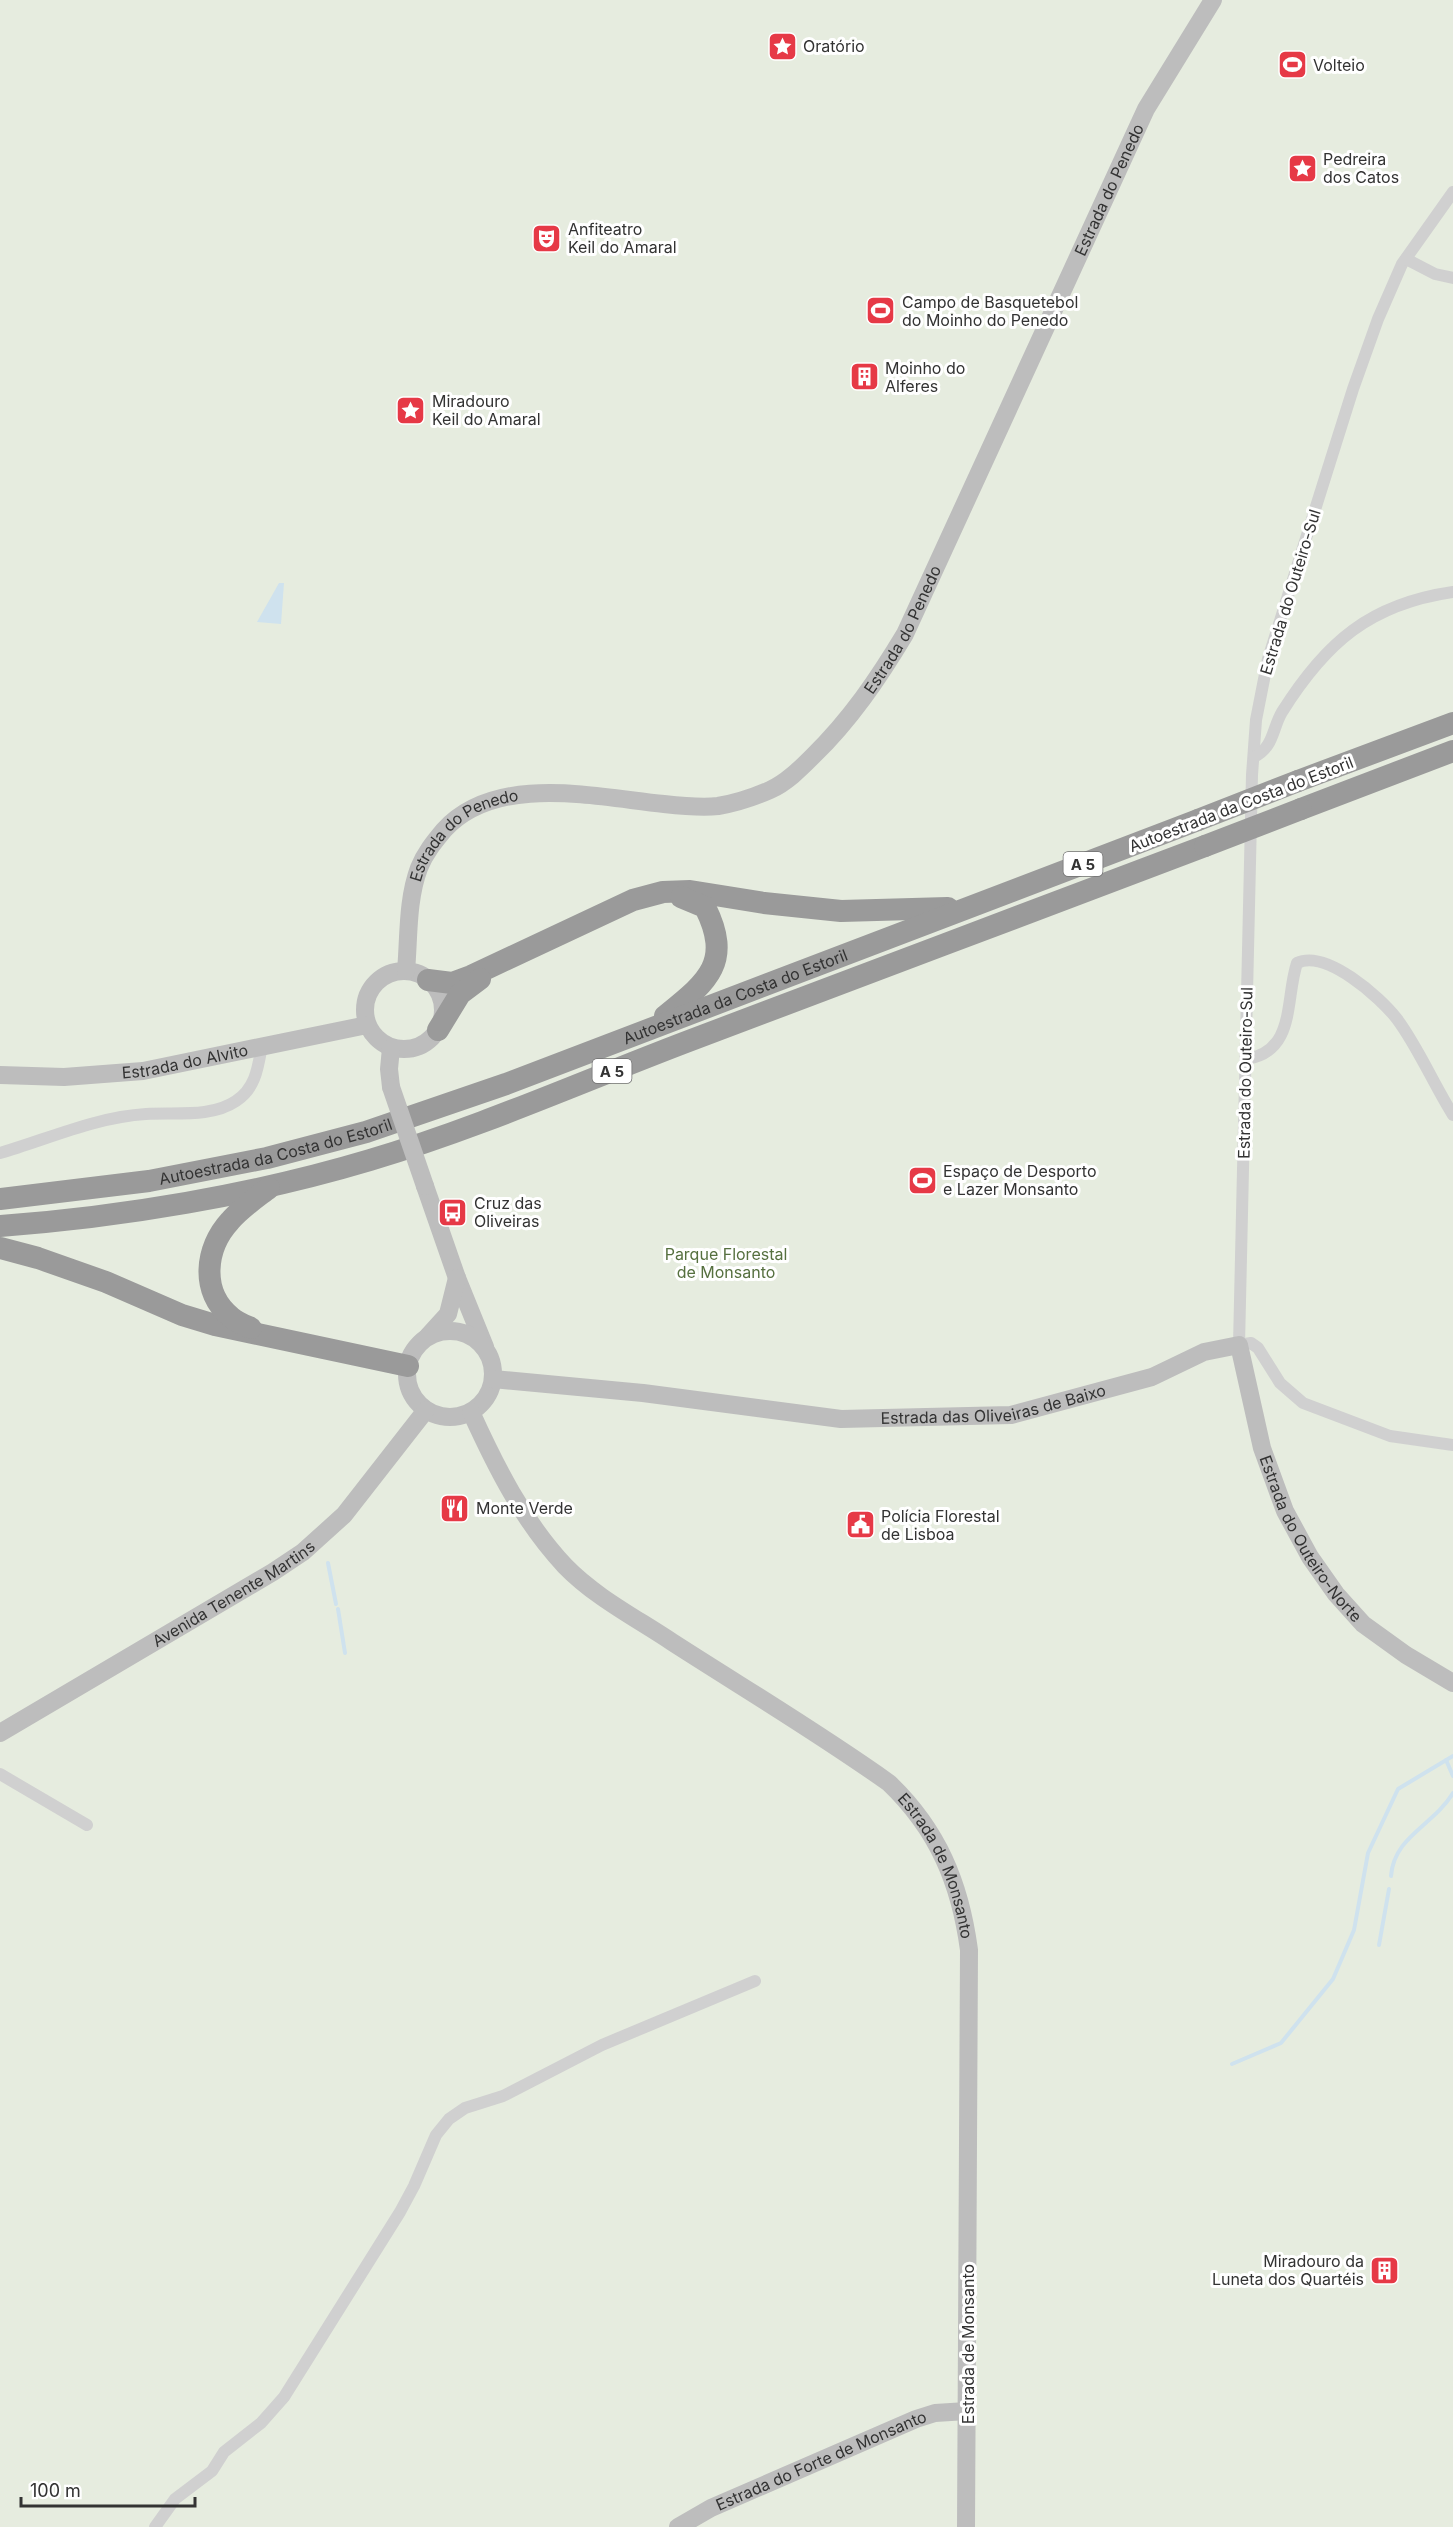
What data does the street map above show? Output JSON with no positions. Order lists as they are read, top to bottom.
{
  "streets": {
    "highway": ["Autoestrada da Costa do Estoril", "A 5"],
    "street": [
      "Estrada do Penedo",
      "Estrada do Outeiro-Sul",
      "Estrada do Alvito",
      "Estrada das Oliveiras de Baixo",
      "Estrada do Outeiro-Norte",
      "Avenida Tenente Martins",
      "Estrada de Monsanto",
      "Estrada do Forte de Monsanto"
    ]
  },
  "crossings": [
    ["Estrada do Penedo", "Estrada do Alvito"],
    ["Estrada do Outeiro-Sul", "Estrada das Oliveiras de Baixo"],
    ["Estrada do Outeiro-Sul", "Estrada do Outeiro-Norte"],
    ["Estrada das Oliveiras de Baixo", "Estrada do Outeiro-Norte"],
    ["Estrada das Oliveiras de Baixo", "Avenida Tenente Martins"],
    ["Estrada das Oliveiras de Baixo", "Estrada de Monsanto"],
    ["Avenida Tenente Martins", "Estrada de Monsanto"],
    ["Estrada de Monsanto", "Estrada do Forte de Monsanto"]
  ],
  "parks": ["Parque Florestal de Monsanto"],
  "places": {
    "place": ["Oratório", "Pedreira dos Catos", "Miradouro Keil do Amaral"],
    "sports": ["Volteio", "Campo de Basquetebol do Moinho do Penedo", "Espaço de Desporto e Lazer Monsanto"],
    "theatre": ["Anfiteatro Keil do Amaral"],
    "building": ["Moinho do Alferes", "Miradouro da Luneta dos Quartéis"],
    "bus stop": ["Cruz das Oliveiras"],
    "restaurant": ["Monte Verde"],
    "public building": ["Polícia Florestal de Lisboa"]
  },
  "scale_bar": "100 m"
}
